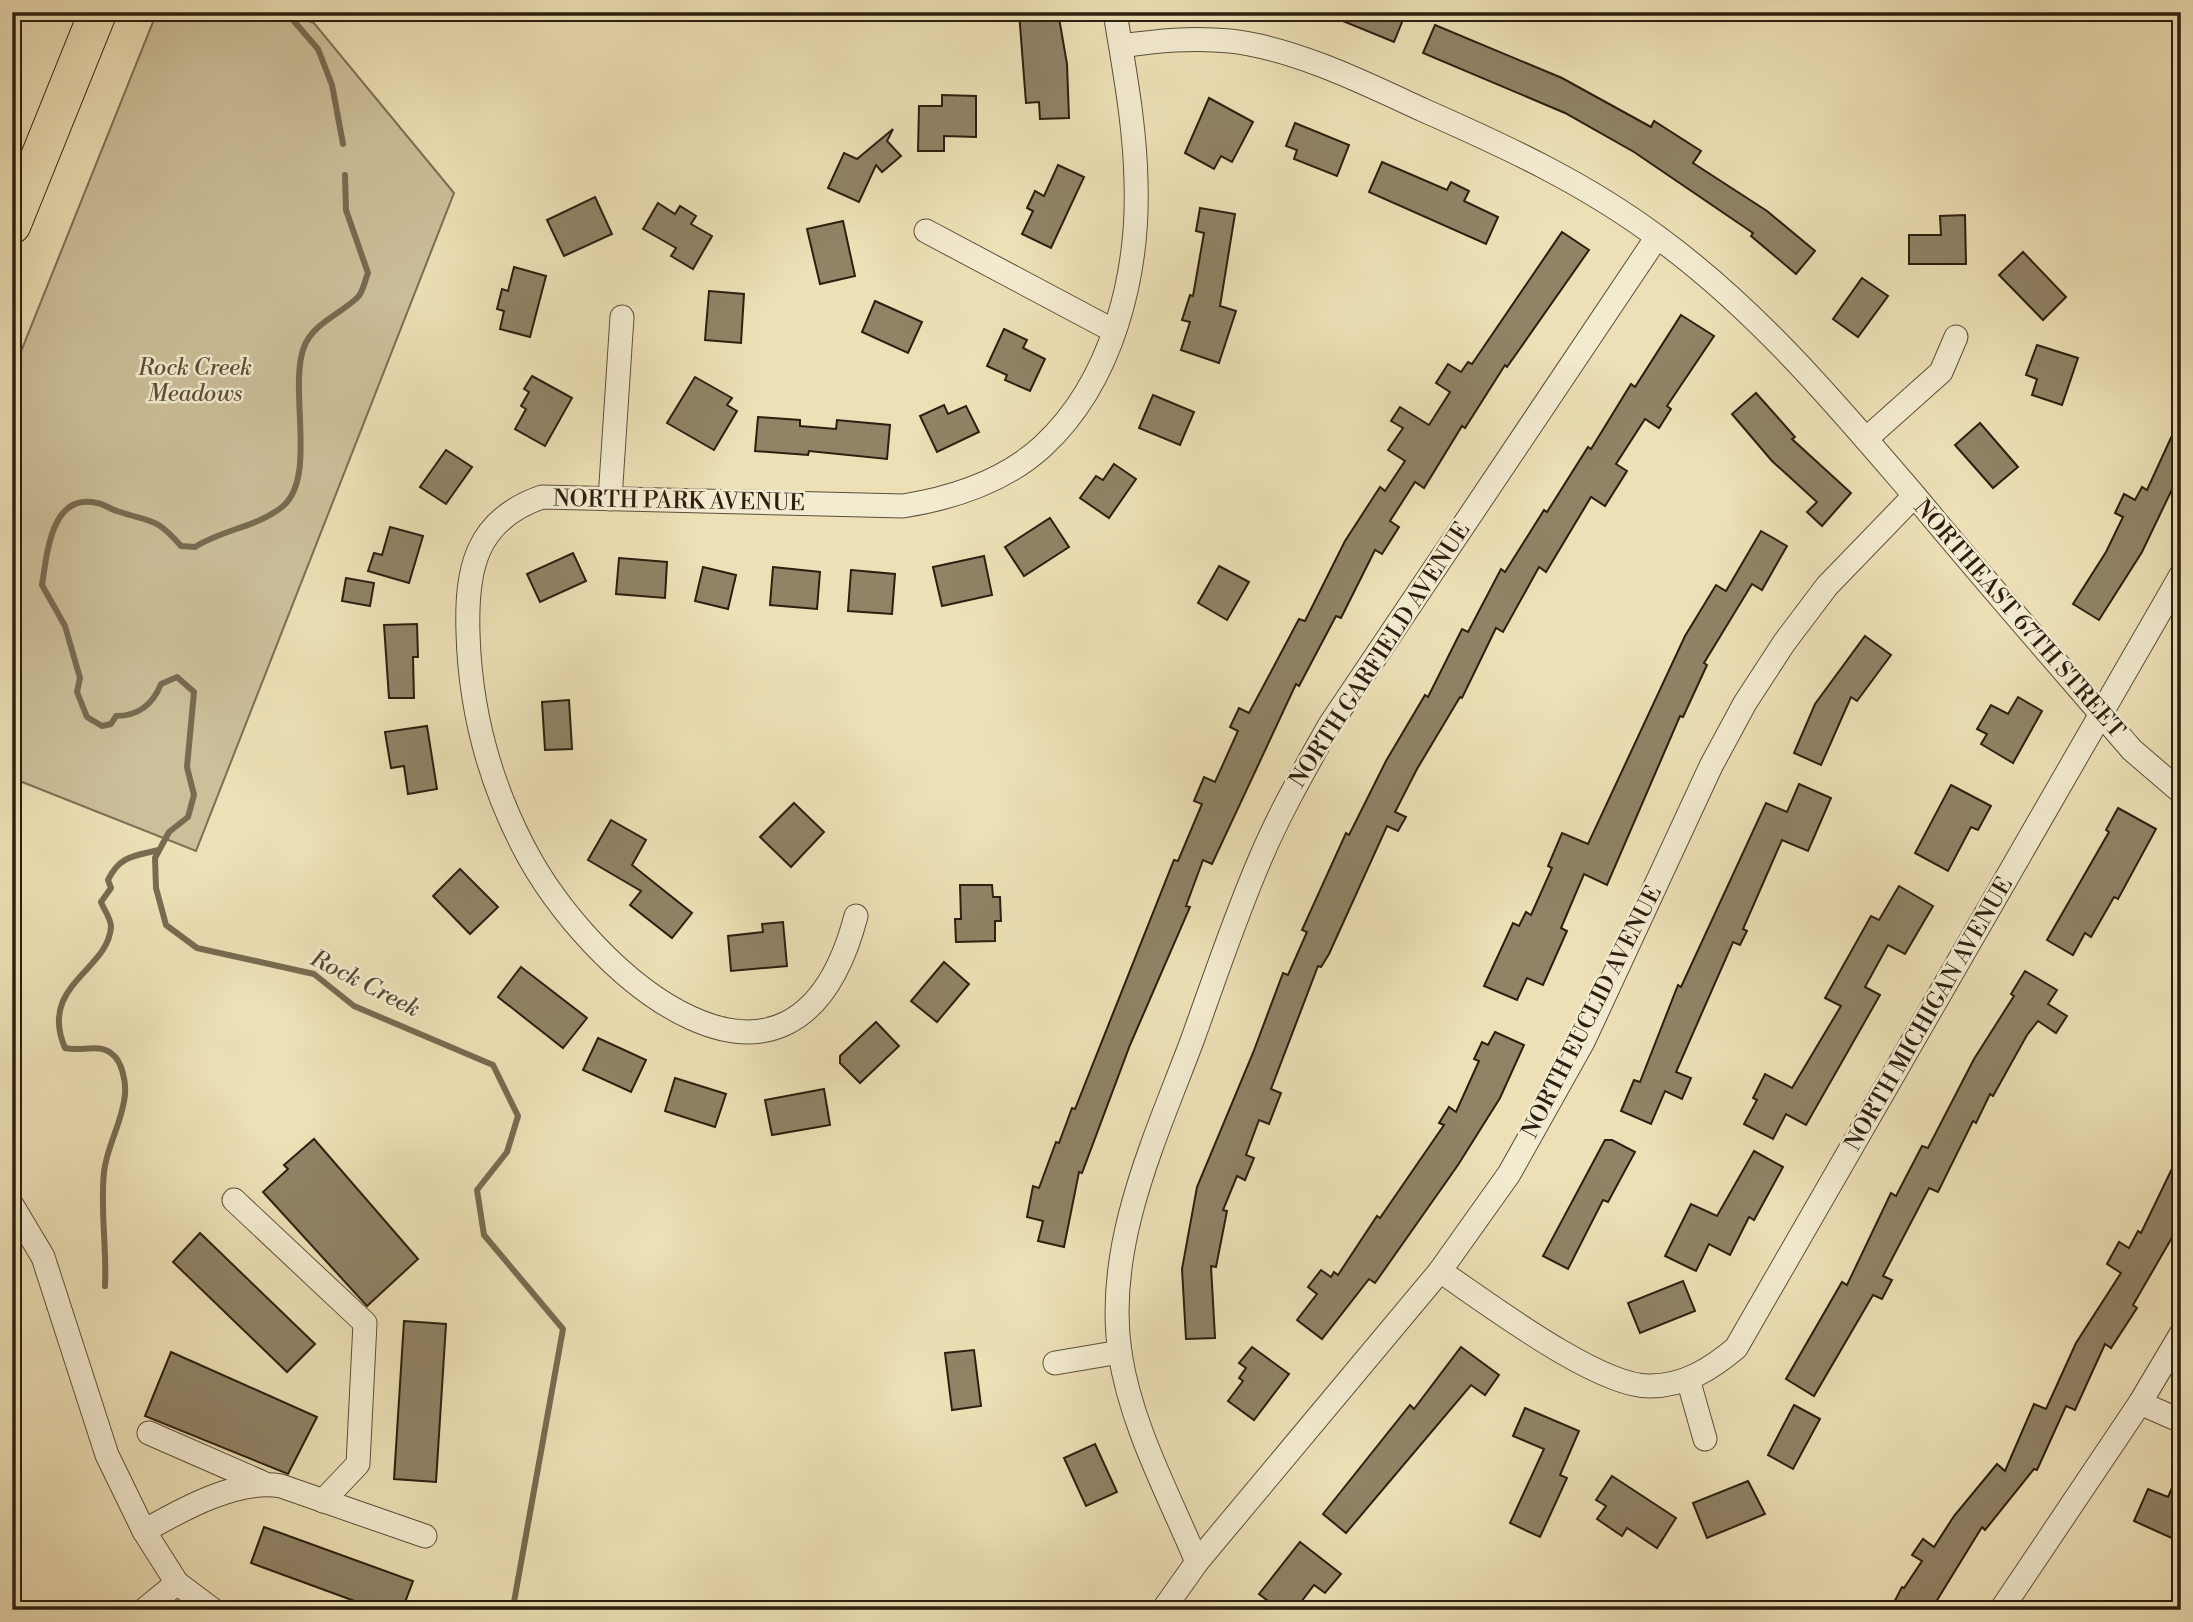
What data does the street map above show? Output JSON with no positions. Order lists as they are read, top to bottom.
{
  "streets": {
    "street": [
      "NORTH PARK AVENUE",
      "NORTHEAST 67TH STREET",
      "NORTH GARFIELD AVENUE",
      "NORTH EUCLID AVENUE",
      "NORTH MICHIGAN AVENUE"
    ]
  },
  "crossings": [
    ["NORTH PARK AVENUE", "NORTHEAST 67TH STREET"],
    ["NORTHEAST 67TH STREET", "NORTH GARFIELD AVENUE"],
    ["NORTHEAST 67TH STREET", "NORTH EUCLID AVENUE"],
    ["NORTHEAST 67TH STREET", "NORTH MICHIGAN AVENUE"],
    ["NORTH GARFIELD AVENUE", "NORTH EUCLID AVENUE"],
    ["NORTH EUCLID AVENUE", "NORTH MICHIGAN AVENUE"]
  ],
  "water": ["Rock Creek"],
  "parks": ["Rock Creek Meadows"]
}
